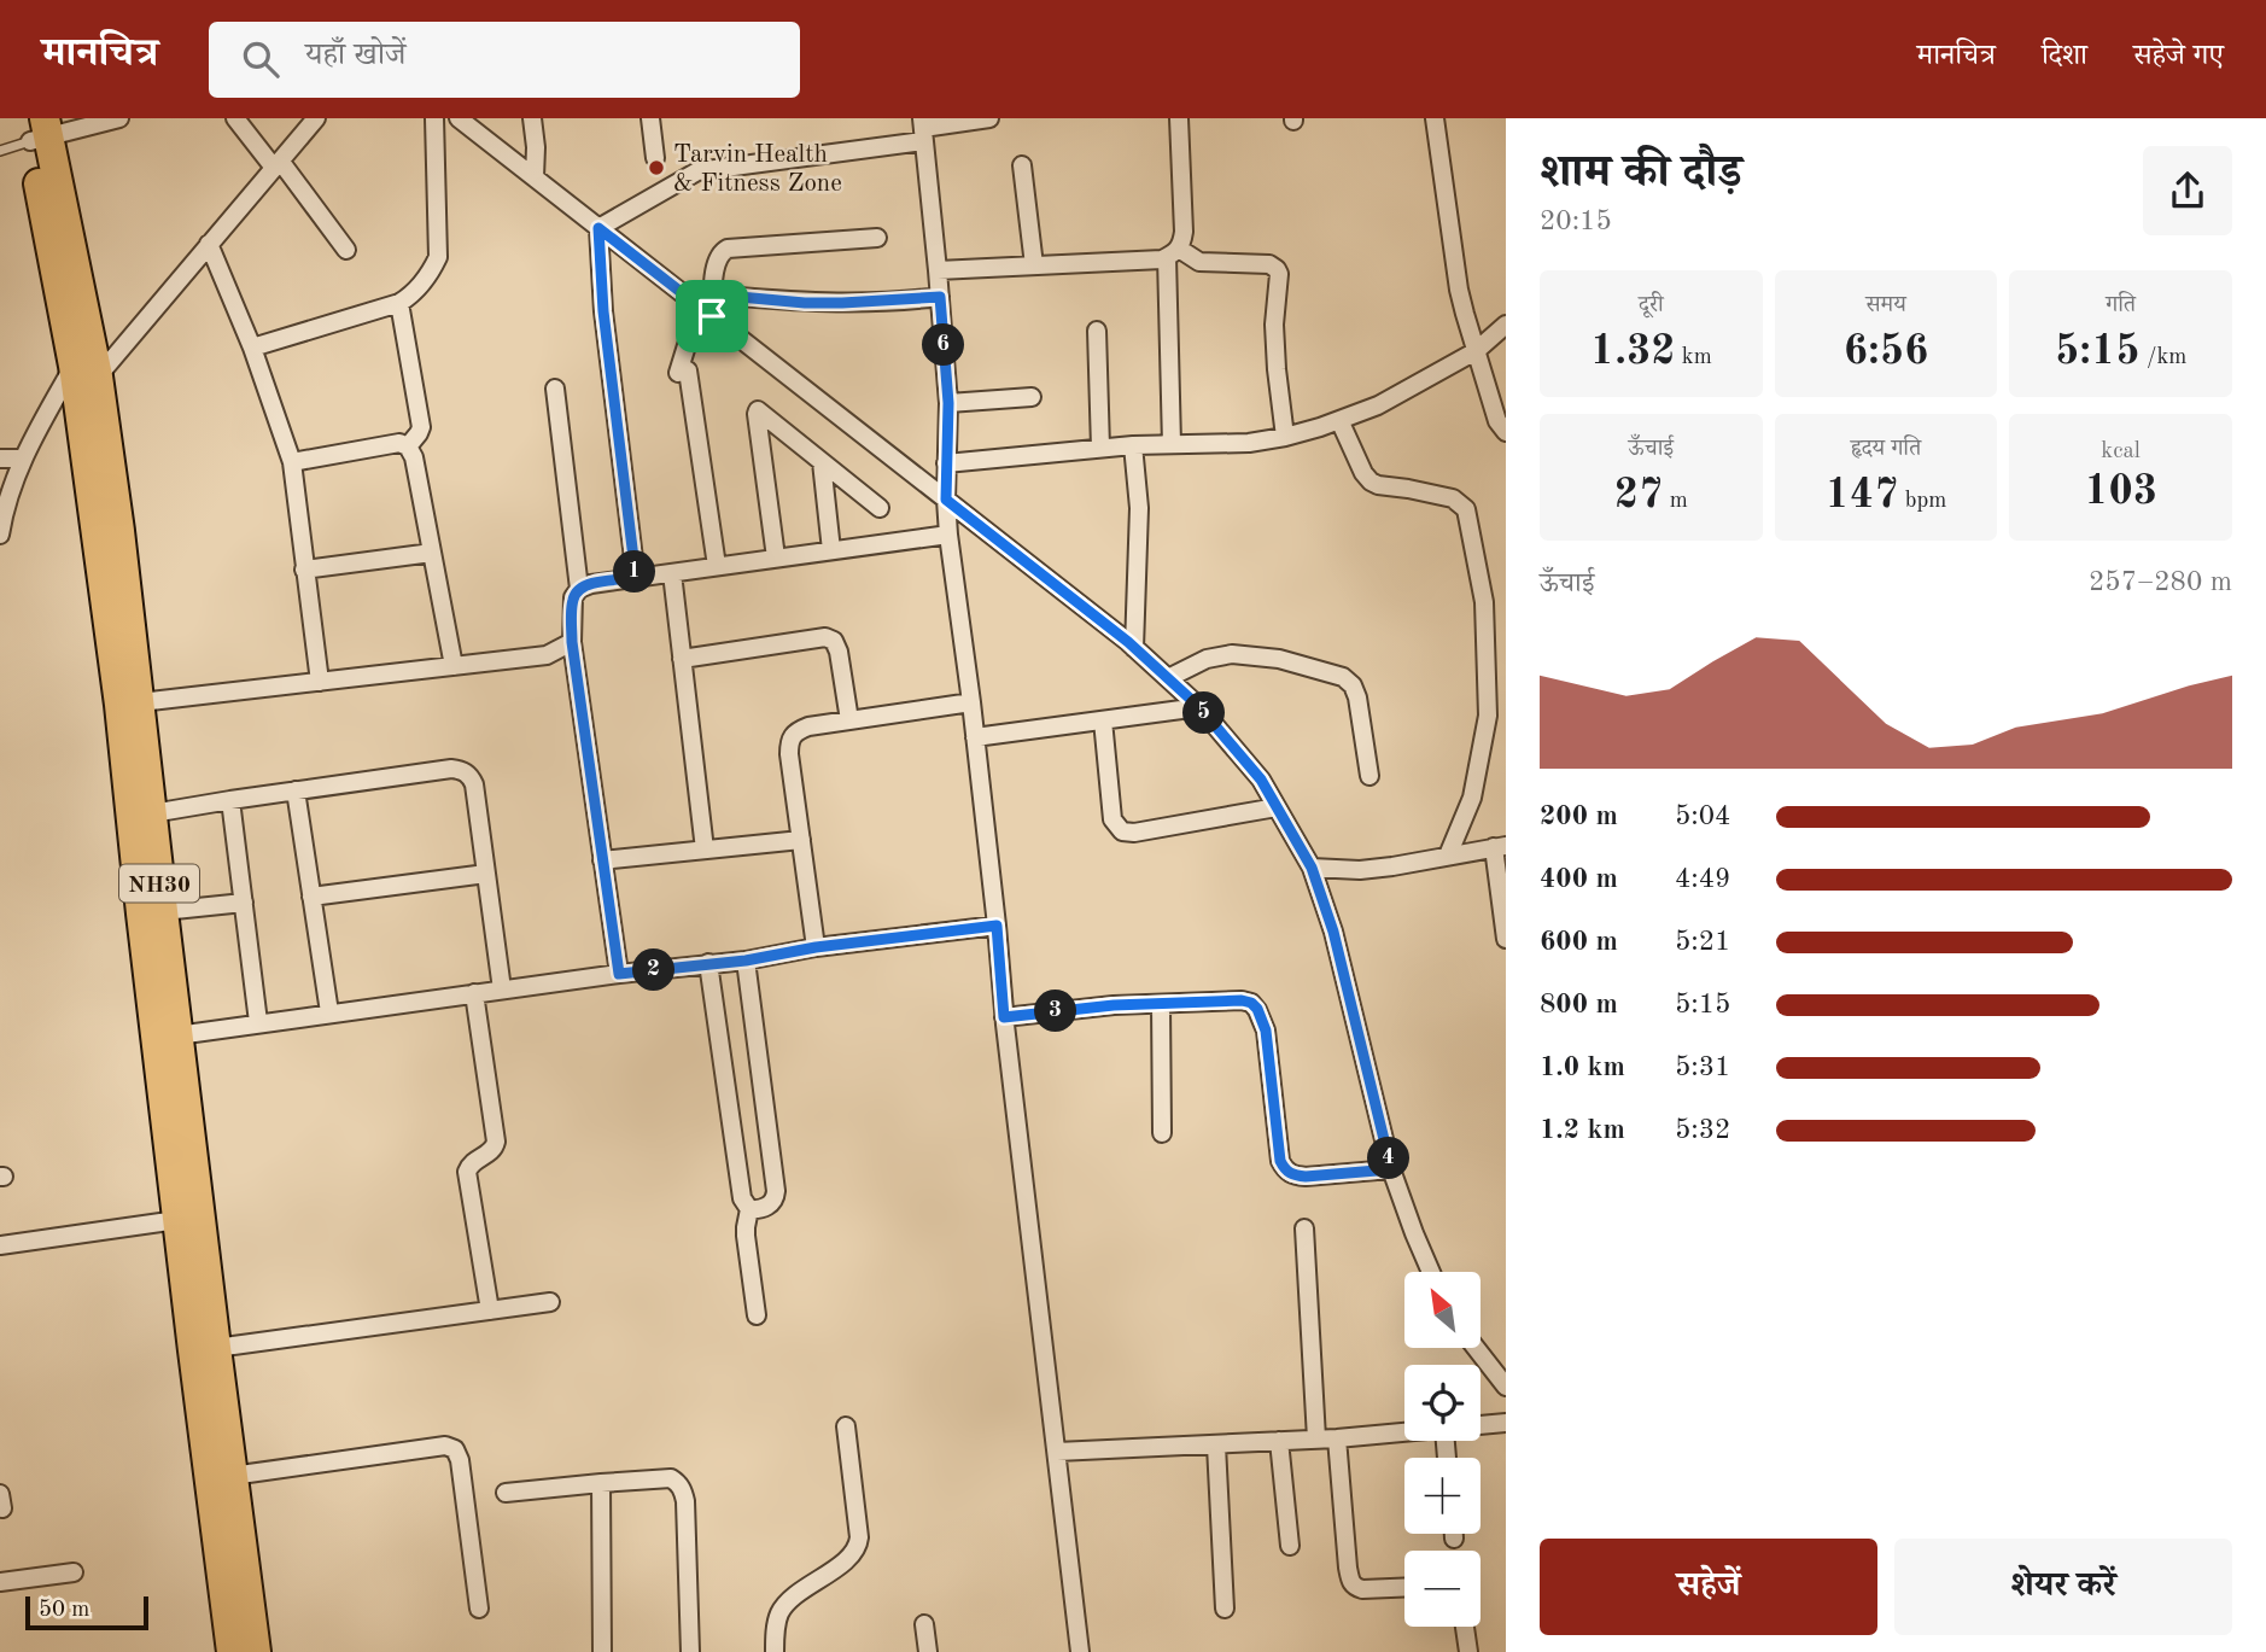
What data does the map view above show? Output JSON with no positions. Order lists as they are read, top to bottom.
{
  "streets": {
    "highway": ["NH30"]
  },
  "places": ["Tarvin Health & Fitness Zone"],
  "scale_bar": "50 m",
  "north": "top left",
  "page": {
    "header": "मानचित्र",
    "search": "यहाँ खोजें",
    "nav": ["मानचित्र", "दिशा", "सहेजे गए"],
    "heading": ["शाम की दौड़", "20:15"],
    "stats": [
      ["दूरी", "1.32 km"],
      ["समय", "6:56"],
      ["गति", "5:15 /km"],
      ["ऊँचाई", "27 m"],
      ["हृदय गति", "147 bpm"],
      ["kcal", "103"]
    ],
    "pins": [
      "6",
      "1",
      "5",
      "2",
      "3",
      "4"
    ],
    "chart": ["ऊँचाई", "257–280 m"],
    "list": [
      {
        "name": "200 m",
        "note": "5:04"
      },
      {
        "name": "400 m",
        "note": "4:49"
      },
      {
        "name": "600 m",
        "note": "5:21"
      },
      {
        "name": "800 m",
        "note": "5:15"
      },
      {
        "name": "1.0 km",
        "note": "5:31"
      },
      {
        "name": "1.2 km",
        "note": "5:32"
      }
    ],
    "map_buttons": ["+", "−"],
    "buttons": ["सहेजें", "शेयर करें"],
    "scale": "50 m"
  }
}
